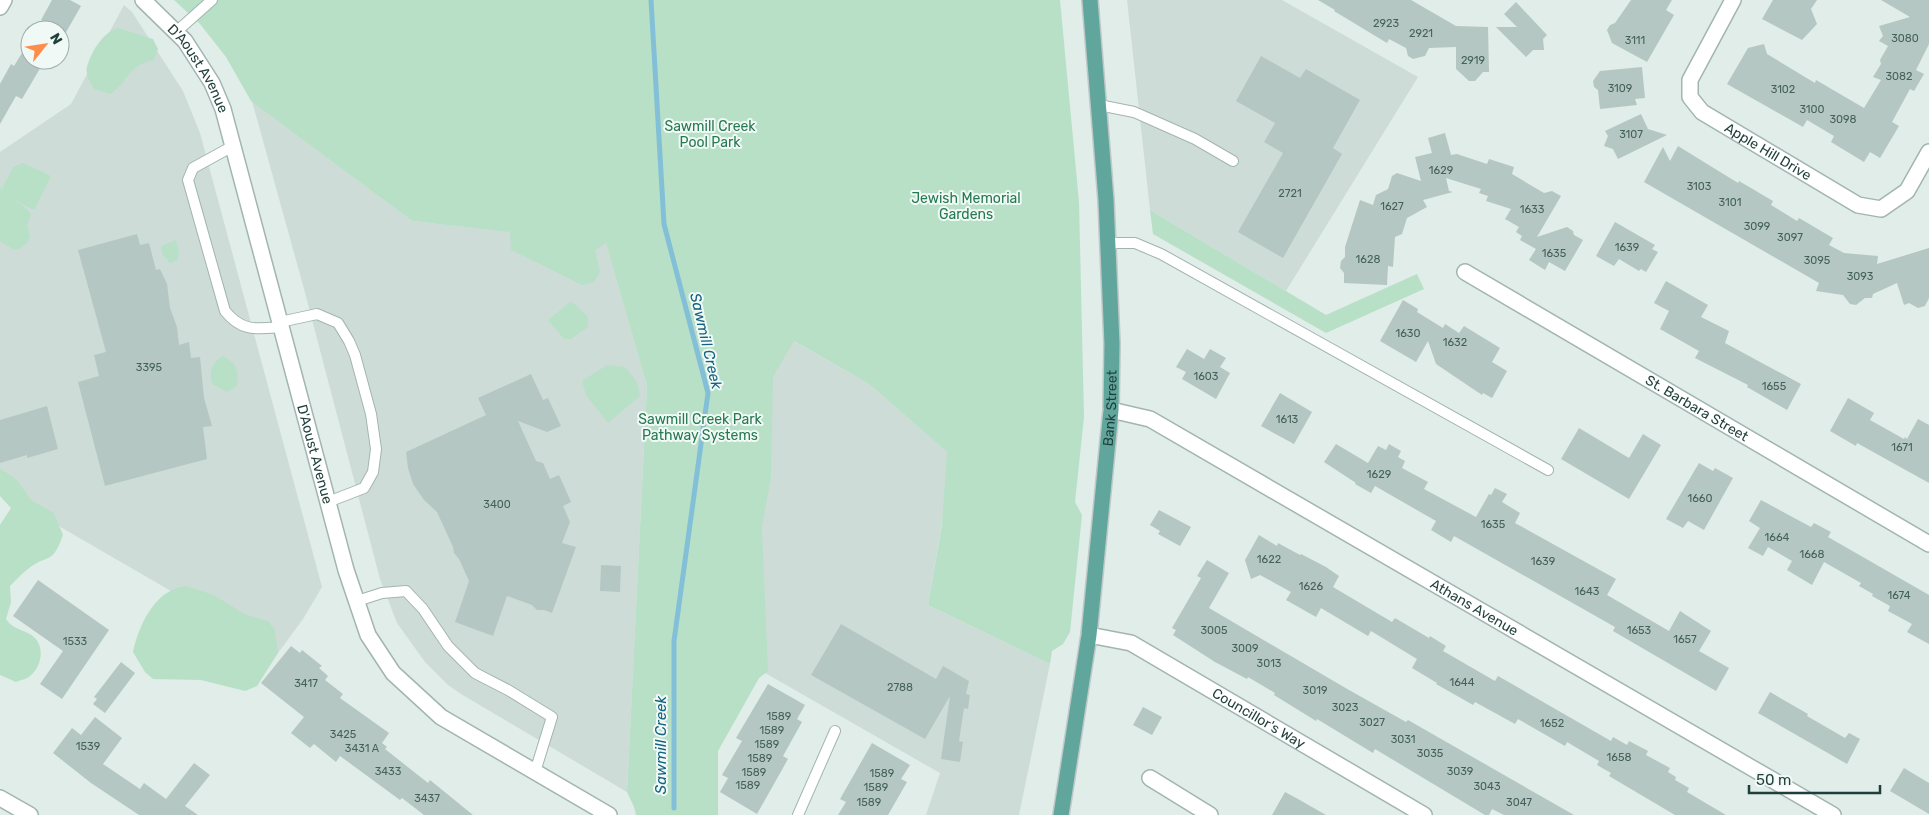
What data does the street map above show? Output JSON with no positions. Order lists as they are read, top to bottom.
{
  "streets": {
    "main road": ["Bank Street"],
    "street": [
      "D'Aoust Avenue",
      "Apple Hill Drive",
      "St. Barbara Street",
      "Athans Avenue",
      "Councillor's Way"
    ]
  },
  "crossings": [
    ["Bank Street", "Athans Avenue"],
    ["Bank Street", "Councillor's Way"]
  ],
  "water": ["Sawmill Creek"],
  "parks": ["Sawmill Creek Pool Park", "Jewish Memorial Gardens", "Sawmill Creek Park Pathway Systems"],
  "house_numbers": [
    "2923",
    "2921",
    "3080",
    "3111",
    "2919",
    "3082",
    "3109",
    "3102",
    "3100",
    "3098",
    "3107",
    "1629",
    "3103",
    "2721",
    "3101",
    "1627",
    "1633",
    "3099",
    "3097",
    "1639",
    "1635",
    "1628",
    "3095",
    "3093",
    "1630",
    "1632",
    "3395",
    "1603",
    "1655",
    "1613",
    "1671",
    "1629",
    "1660",
    "3400",
    "1635",
    "1664",
    "1668",
    "1622",
    "1639",
    "1626",
    "1643",
    "1674",
    "3005",
    "1653",
    "1657",
    "1533",
    "3009",
    "3013",
    "1644",
    "3417",
    "2788",
    "3019",
    "3023",
    "1589",
    "3027",
    "1652",
    "1589",
    "3425",
    "3031",
    "1589",
    "1539",
    "3431 A",
    "3035",
    "1658",
    "1589",
    "3433",
    "3039",
    "1589",
    "1589",
    "1589",
    "3043",
    "1589",
    "3437",
    "1589",
    "3047"
  ],
  "scale_bar": "50 m",
  "north": "top right"
}
